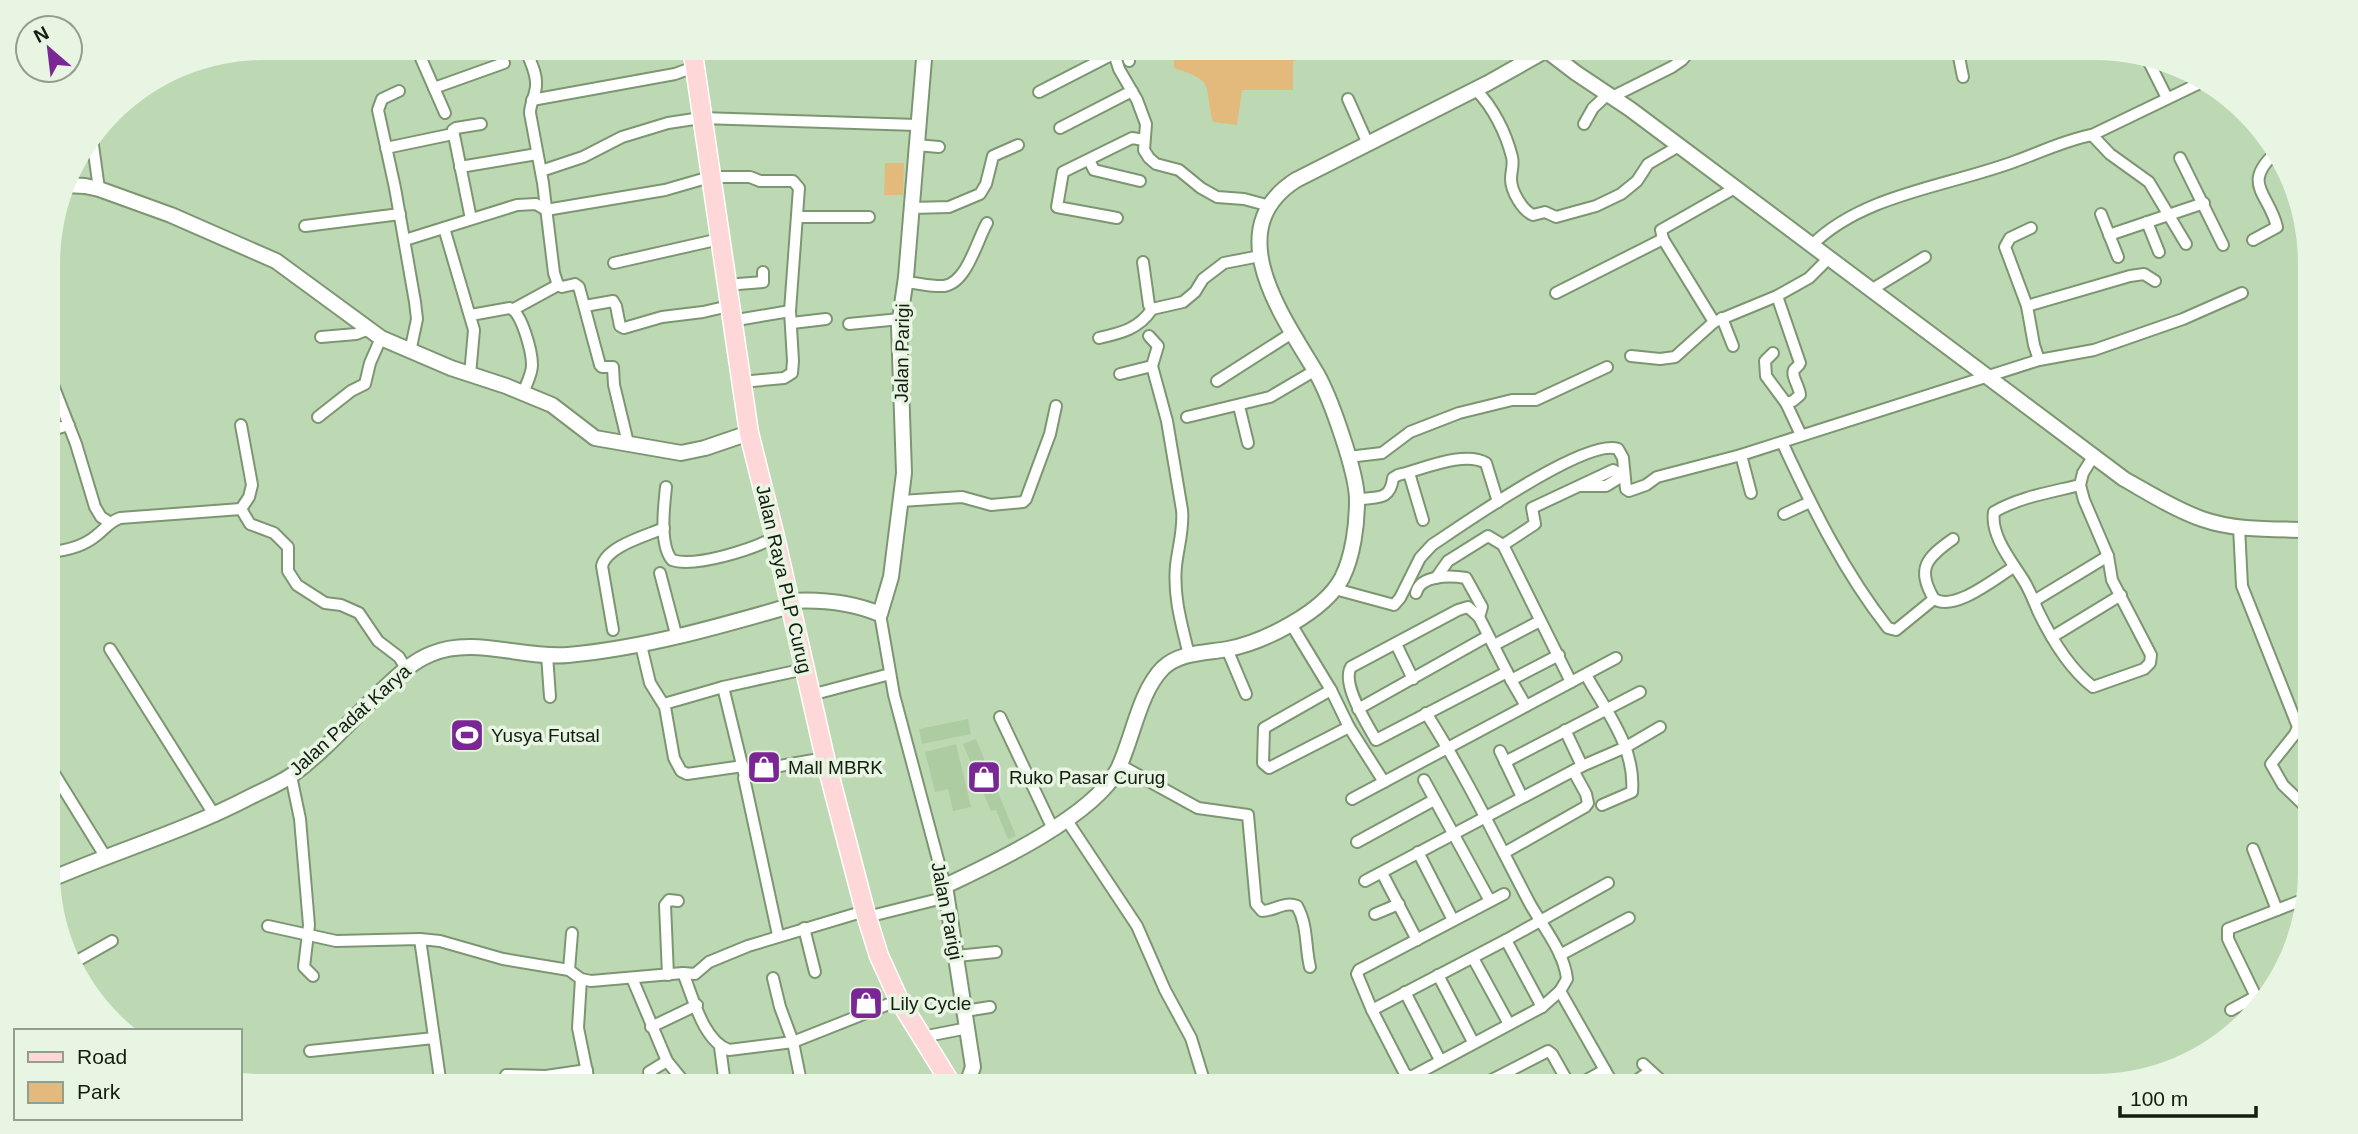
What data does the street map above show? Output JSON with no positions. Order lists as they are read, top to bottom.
{
  "streets": {
    "main road": ["Jalan Raya PLP Curug"],
    "street": ["Jalan Parigi", "Jalan Padat Karya"]
  },
  "crossings": [
    ["Jalan Raya PLP Curug", "Jalan Padat Karya"]
  ],
  "places": {
    "sports": ["Yusya Futsal"],
    "shop": ["Mall MBRK", "Ruko Pasar Curug", "Lily Cycle"]
  },
  "legend": ["Road", "Park"],
  "scale_bar": "100 m",
  "north": "top left"
}
